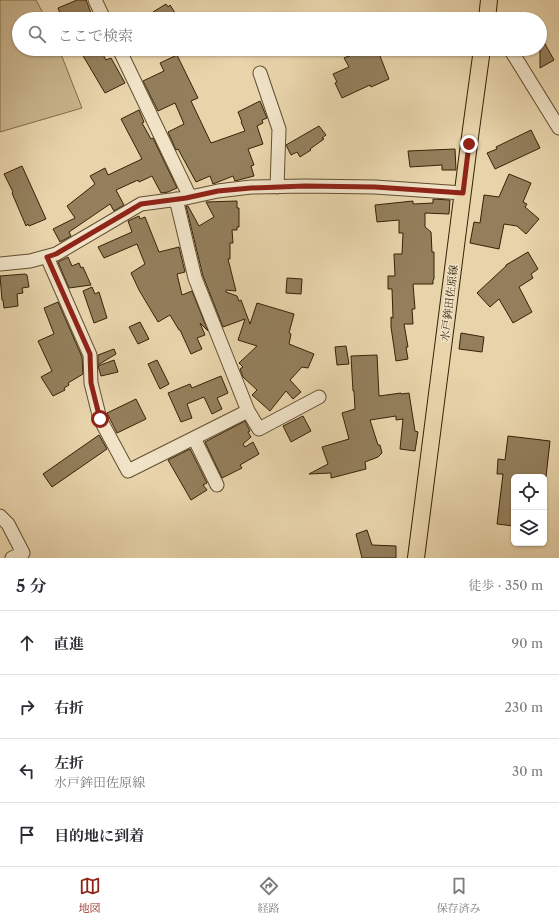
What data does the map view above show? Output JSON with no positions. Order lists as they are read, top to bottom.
{
  "streets": {
    "main road": ["水戸鉾田佐原線"]
  },
  "page": {
    "search": "ここで検索",
    "heading": ["5 分", "徒歩 · 350 m"],
    "list": [
      ["直進", "90 m"],
      ["右折", "230 m"],
      ["左折", "水戸鉾田佐原線", "30 m"],
      "目的地に到着"
    ],
    "nav": ["地図", "経路", "保存済み"]
  }
}
